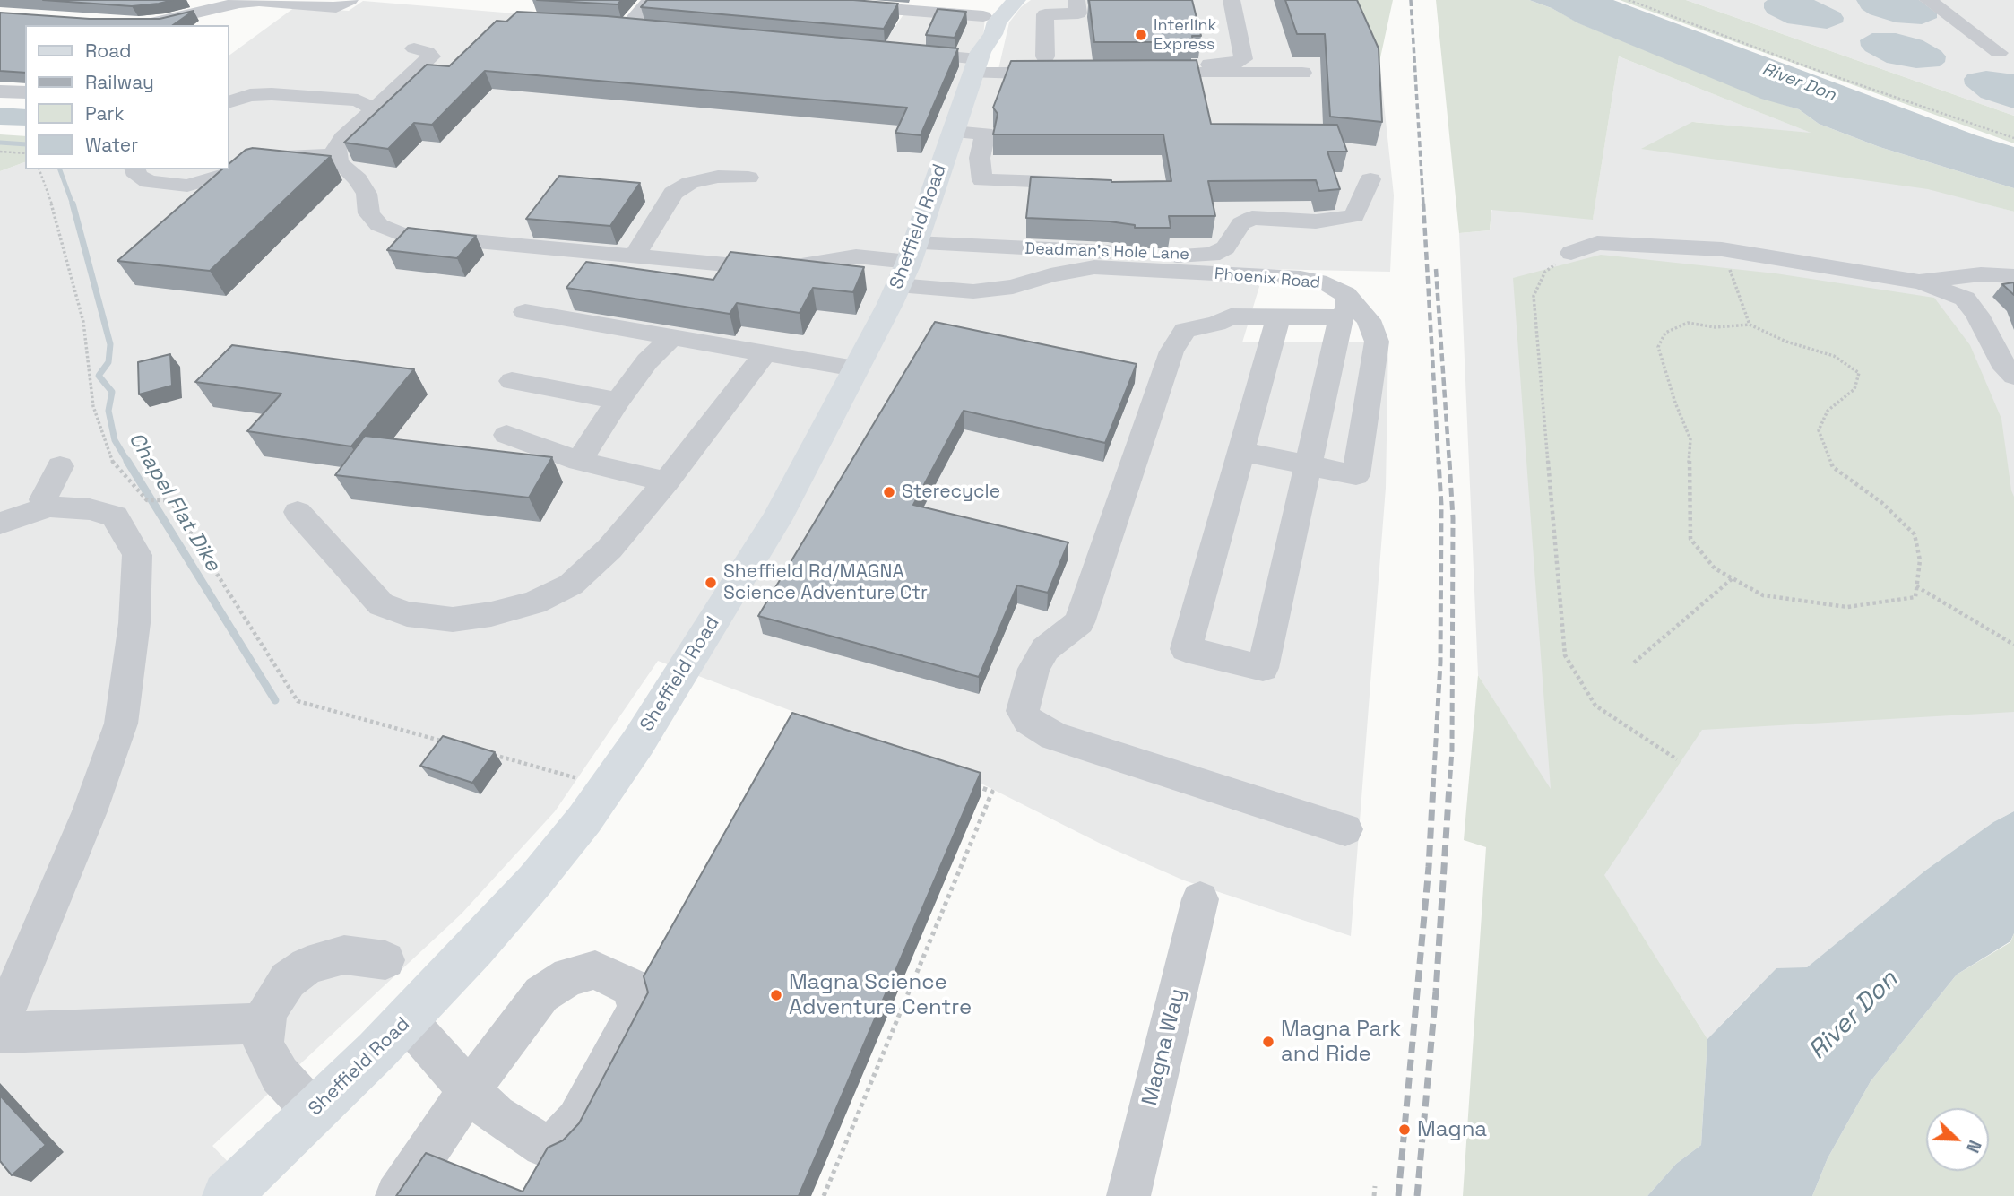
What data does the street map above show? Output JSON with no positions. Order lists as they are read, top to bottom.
{
  "streets": {
    "main road": ["Sheffield Road"],
    "street": ["Deadman's Hole Lane", "Phoenix Road", "Magna Way"]
  },
  "crossings": [
    ["Sheffield Road", "Deadman's Hole Lane"],
    ["Sheffield Road", "Phoenix Road"],
    ["Deadman's Hole Lane", "Phoenix Road"]
  ],
  "water": ["River Don", "Chapel Flat Dike"],
  "places": [
    "Interlink Express",
    "Sterecycle",
    "Sheffield Rd/MAGNA Science Adventure Ctr",
    "Magna Science Adventure Centre",
    "Magna Park and Ride",
    "Magna"
  ],
  "legend": [
    "Road",
    "Railway",
    "Park",
    "Water"
  ],
  "north": "bottom right"
}
